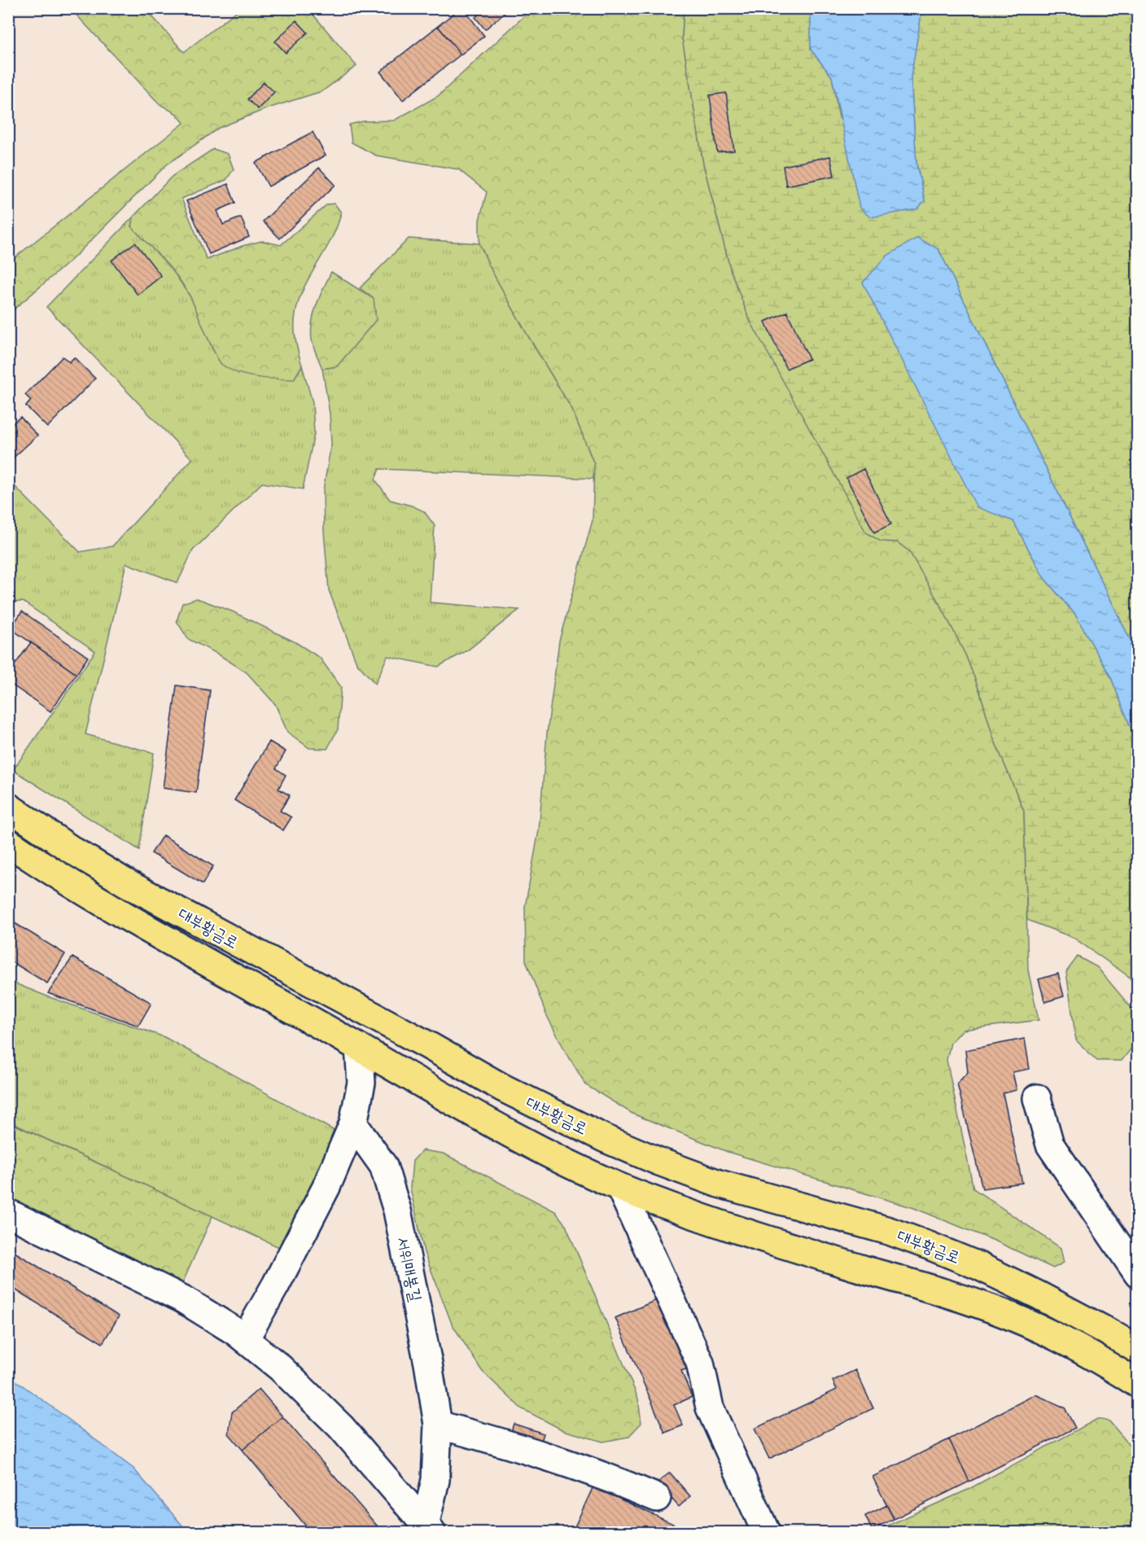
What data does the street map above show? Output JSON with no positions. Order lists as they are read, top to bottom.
{
  "streets": {
    "main road": ["대부황금로"],
    "lane": ["서위매봉길"]
  }
}
